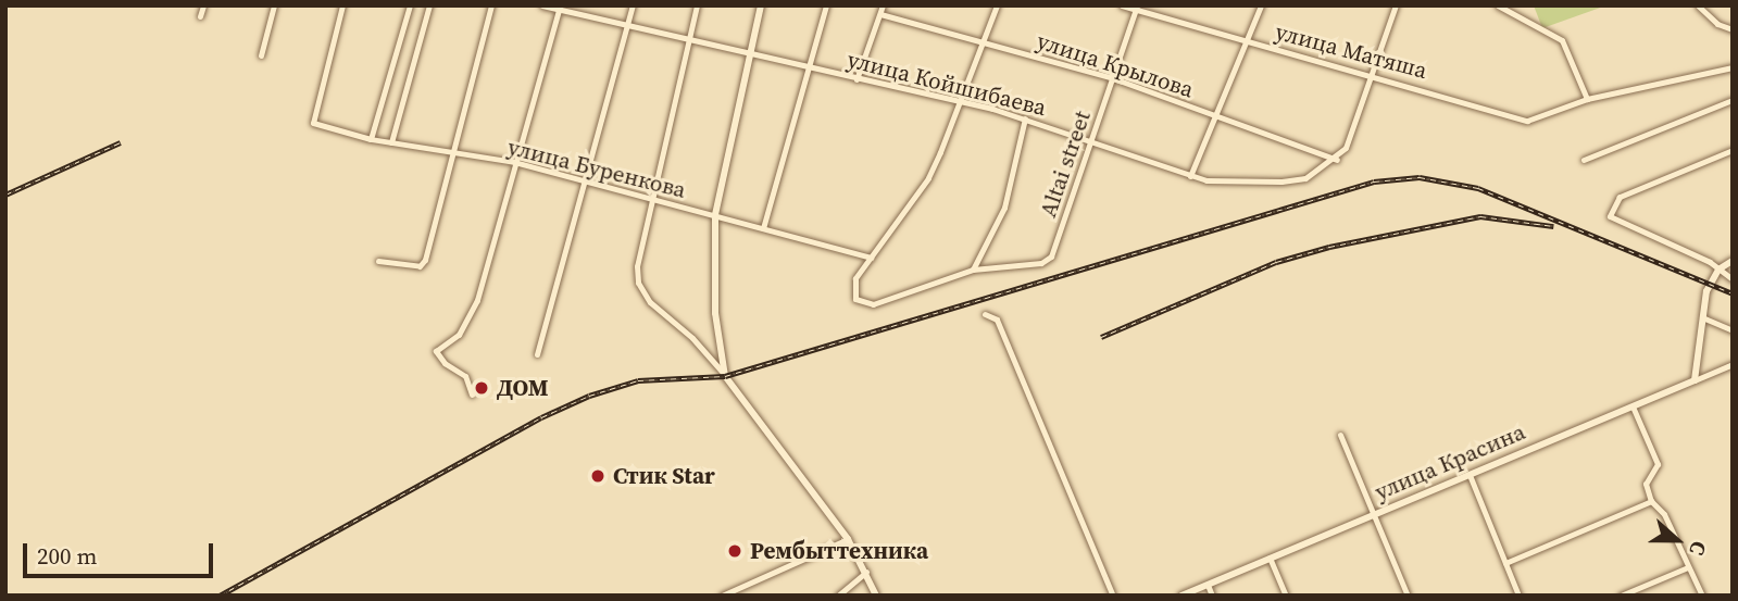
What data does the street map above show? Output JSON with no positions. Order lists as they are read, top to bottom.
{
  "streets": {
    "street": [
      "улица Матяша",
      "улица Крылова",
      "улица Койшибаева",
      "Altai street",
      "улица Буренкова",
      "улица Красина"
    ]
  },
  "crossings": [
    ["улица Матяша", "Altai street"],
    ["улица Крылова", "улица Койшибаева"],
    ["улица Крылова", "Altai street"],
    ["улица Койшибаева", "Altai street"]
  ],
  "places": ["ДОМ", "Стик Star", "Рембыттехника"],
  "scale_bar": "200 m",
  "north": "right"
}
